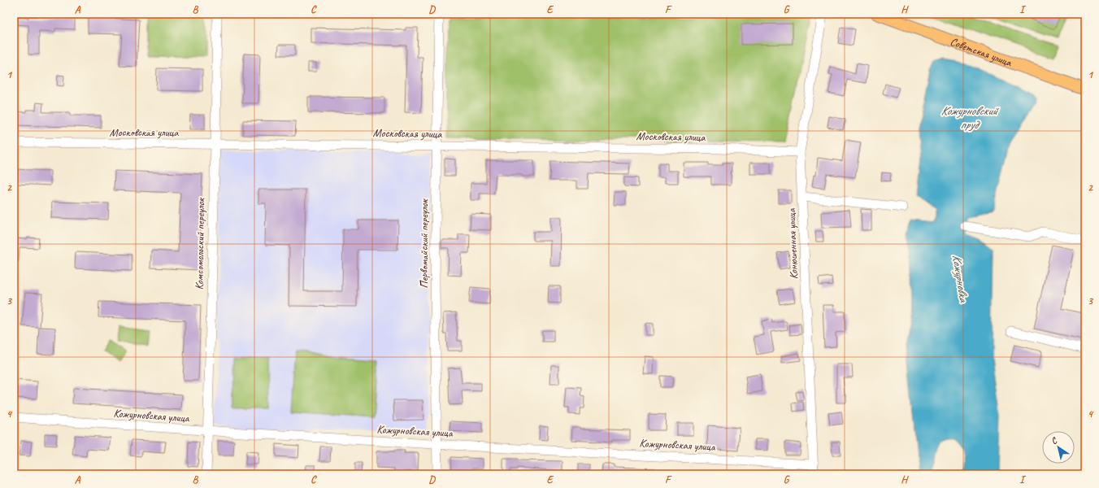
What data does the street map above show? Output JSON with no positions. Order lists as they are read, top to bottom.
{
  "streets": {
    "main road": ["Советская улица"],
    "street": [
      "Московская улица",
      "Комсомольский переулок",
      "Первомайский переулок",
      "Конюшенная улица",
      "Кожурновская улица"
    ]
  },
  "crossings": [
    ["Московская улица", "Комсомольский переулок"],
    ["Московская улица", "Первомайский переулок"],
    ["Московская улица", "Конюшенная улица"],
    ["Комсомольский переулок", "Кожурновская улица"],
    ["Первомайский переулок", "Кожурновская улица"],
    ["Конюшенная улица", "Кожурновская улица"]
  ],
  "water": ["Кожурновский пруд", "Кожурновка"],
  "north": "top left",
  "grid": {
    "columns": [
      "A",
      "B",
      "C",
      "D",
      "E",
      "F",
      "G",
      "H",
      "I"
    ],
    "rows": [
      "1",
      "2",
      "3",
      "4"
    ]
  }
}
